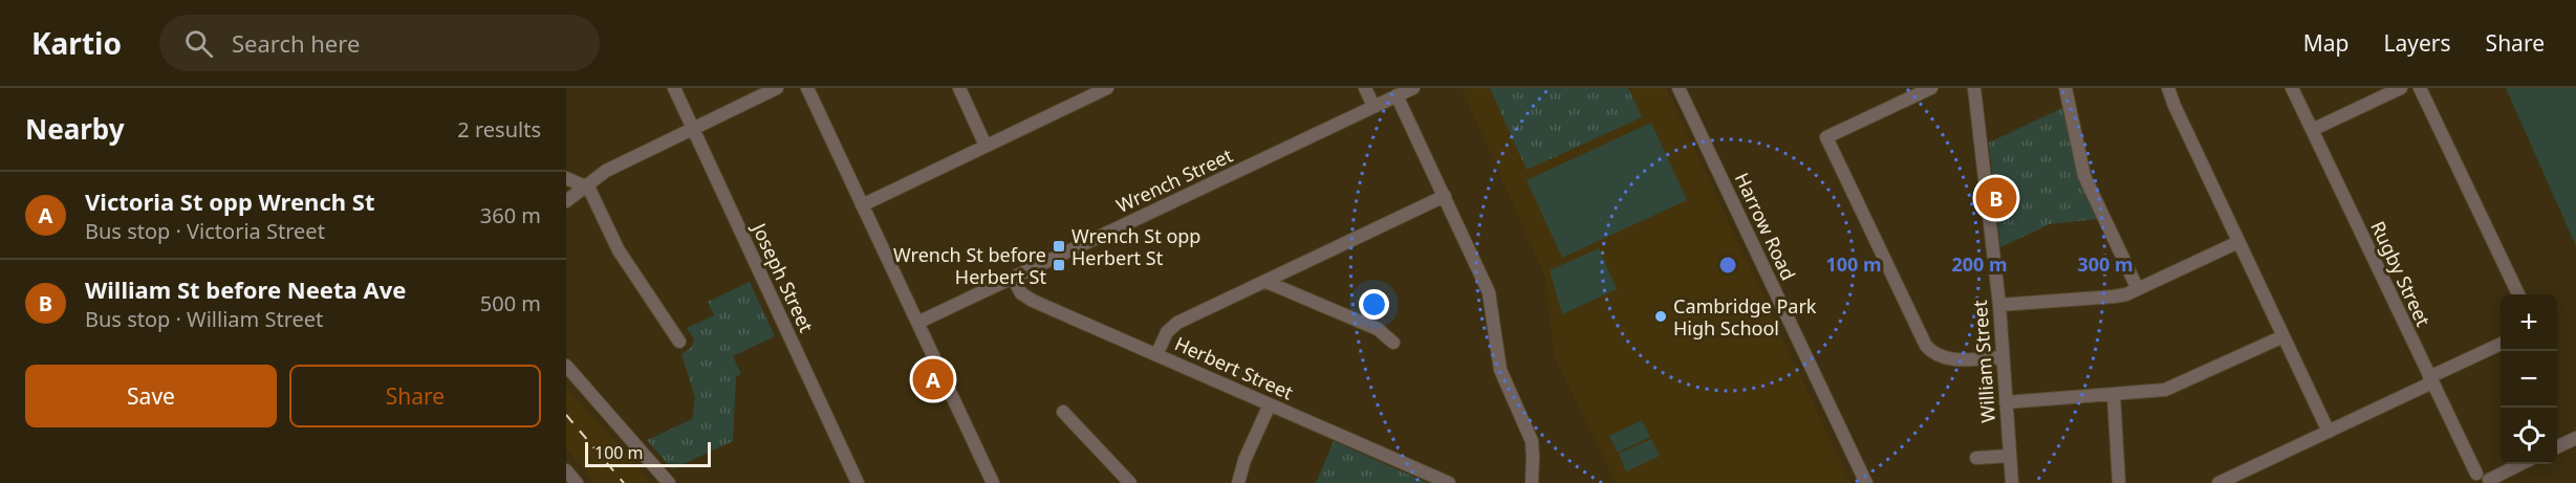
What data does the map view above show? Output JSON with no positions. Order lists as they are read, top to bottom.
{
  "streets": {
    "street": [
      "Wrench Street",
      "Harrow Road",
      "Rugby Street",
      "Joseph Street",
      "William Street",
      "Herbert Street"
    ]
  },
  "crossings": [
    ["Wrench Street", "Herbert Street"]
  ],
  "places": {
    "transit": ["Wrench St opp Herbert St", "Wrench St before Herbert St"],
    "other": ["Cambridge Park High School"]
  },
  "scale_bar": "100 m",
  "page": {
    "header": "Kartio",
    "search": "Search here",
    "nav": ["Map", "Layers", "Share"],
    "heading": ["Nearby", "2 results"],
    "list": [
      {
        "mark": "A",
        "name": "Victoria St opp Wrench St",
        "note": "Bus stop · Victoria Street",
        "value": "360 m"
      },
      {
        "mark": "B",
        "name": "William St before Neeta Ave",
        "note": "Bus stop · William Street",
        "value": "500 m"
      }
    ],
    "pins": ["B", "A"],
    "map_buttons": ["+", "−"],
    "buttons": ["Save", "Share"],
    "scale": "100 m"
  },
  "rings": ["100 m", "200 m", "300 m"]
}
